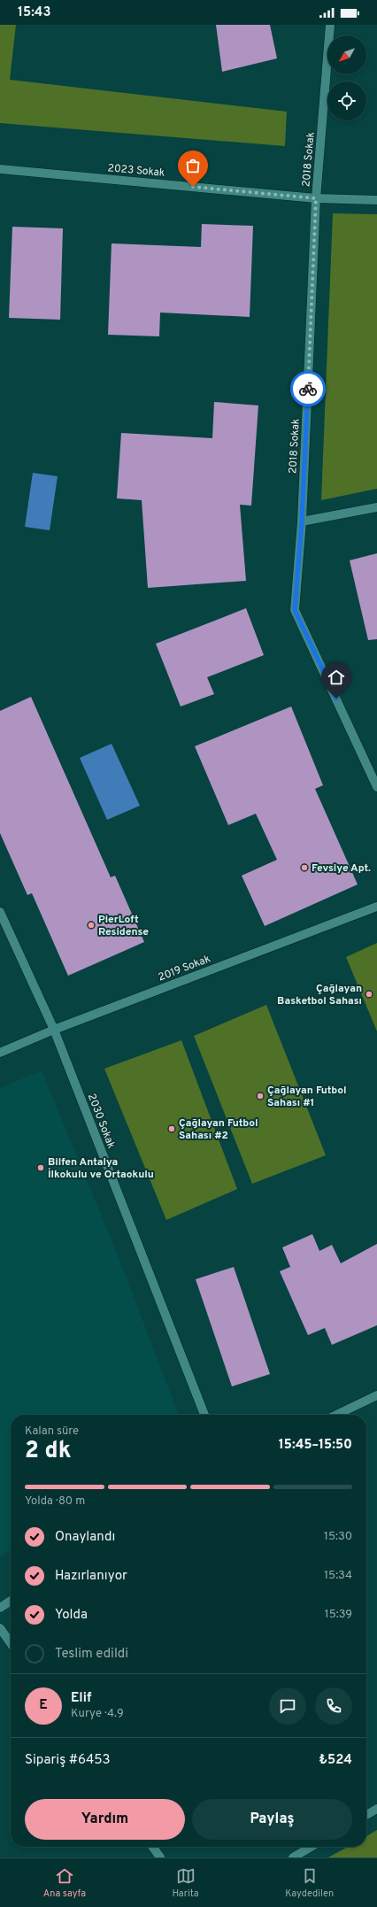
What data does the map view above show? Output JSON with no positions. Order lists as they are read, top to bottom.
{
  "streets": {
    "street": [
      "2018 Sokak",
      "2023 Sokak",
      "2019 Sokak",
      "2030 Sokak"
    ]
  },
  "crossings": [
    ["2018 Sokak", "2023 Sokak"],
    ["2019 Sokak", "2030 Sokak"]
  ],
  "places": [
    "Fevsiye Apt.",
    "PierLoft Residense",
    "Çağlayan Basketbol Sahası",
    "Çağlayan Futbol Sahası #1",
    "Çağlayan Futbol Sahası #2",
    "Bilfen Antalya İlkokulu ve Ortaokulu"
  ],
  "north": "bottom left",
  "page": {
    "status": "15:43",
    "heading": ["2 dk", "Kalan süre", "15:45–15:50"],
    "panel": [
      "Elif",
      "Kurye · 4.9",
      "Sipariş #6453",
      "₺524"
    ],
    "bar": "Yolda · 80 m",
    "list": [
      ["Onaylandı", "15:30"],
      ["Hazırlanıyor", "15:34"],
      ["Yolda", "15:39"],
      "Teslim edildi"
    ],
    "round": "E",
    "buttons": ["Yardım", "Paylaş"],
    "tabs": ["Ana sayfa", "Harita", "Kaydedilen"]
  }
}
